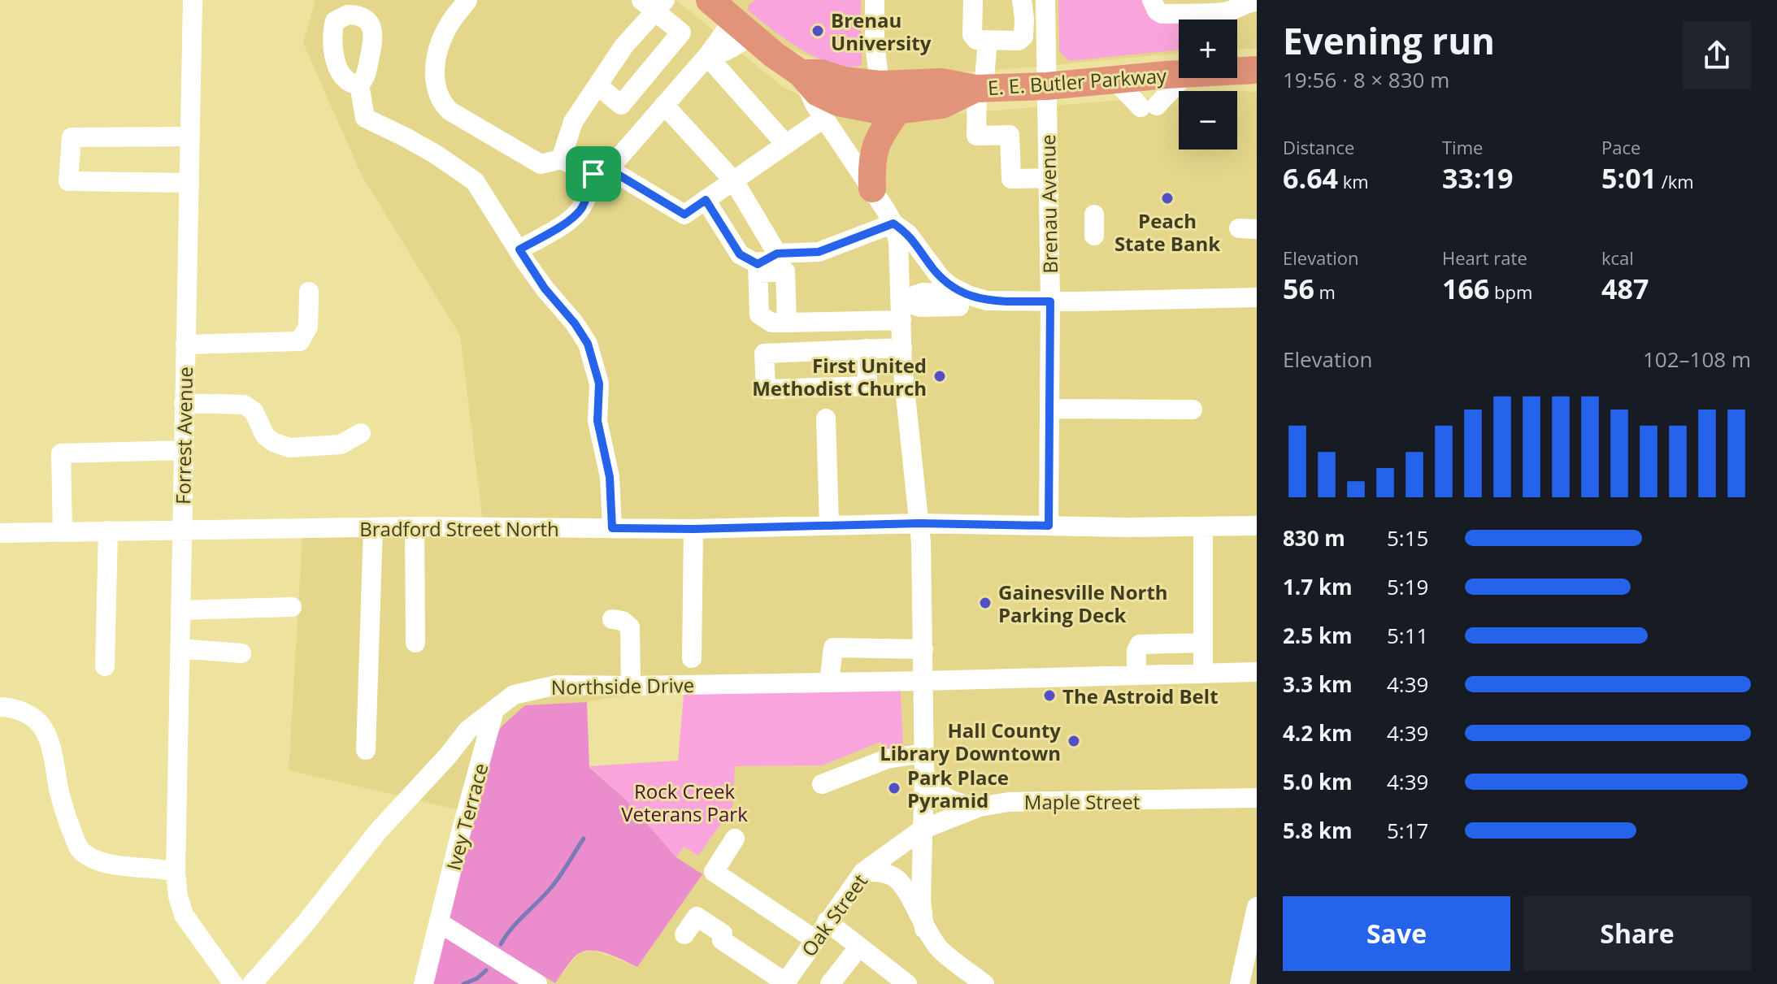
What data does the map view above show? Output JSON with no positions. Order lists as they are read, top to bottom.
{
  "streets": {
    "highway": ["E. E. Butler Parkway"],
    "street": [
      "Brenau Avenue",
      "Forrest Avenue",
      "Bradford Street North",
      "Northside Drive",
      "Maple Street",
      "Ivey Terrace",
      "Oak Street"
    ]
  },
  "crossings": [
    ["E. E. Butler Parkway", "Brenau Avenue"],
    ["Brenau Avenue", "Bradford Street North"],
    ["Forrest Avenue", "Bradford Street North"],
    ["Northside Drive", "Ivey Terrace"],
    ["Maple Street", "Oak Street"]
  ],
  "parks": ["Rock Creek Veterans Park"],
  "places": [
    "Brenau University",
    "Peach State Bank",
    "First United Methodist Church",
    "Gainesville North Parking Deck",
    "The Astroid Belt",
    "Hall County Library Downtown",
    "Park Place Pyramid"
  ],
  "page": {
    "heading": ["Evening run", "19:56 · 8 × 830 m"],
    "map_buttons": ["+", "−"],
    "stats": [
      ["Distance", "6.64 km"],
      ["Time", "33:19"],
      ["Pace", "5:01 /km"],
      ["Elevation", "56 m"],
      ["Heart rate", "166 bpm"],
      ["kcal", "487"]
    ],
    "chart": ["Elevation", "102–108 m"],
    "list": [
      {
        "name": "830 m",
        "note": "5:15"
      },
      {
        "name": "1.7 km",
        "note": "5:19"
      },
      {
        "name": "2.5 km",
        "note": "5:11"
      },
      {
        "name": "3.3 km",
        "note": "4:39"
      },
      {
        "name": "4.2 km",
        "note": "4:39"
      },
      {
        "name": "5.0 km",
        "note": "4:39"
      },
      {
        "name": "5.8 km",
        "note": "5:17"
      }
    ],
    "buttons": ["Save", "Share"]
  }
}
